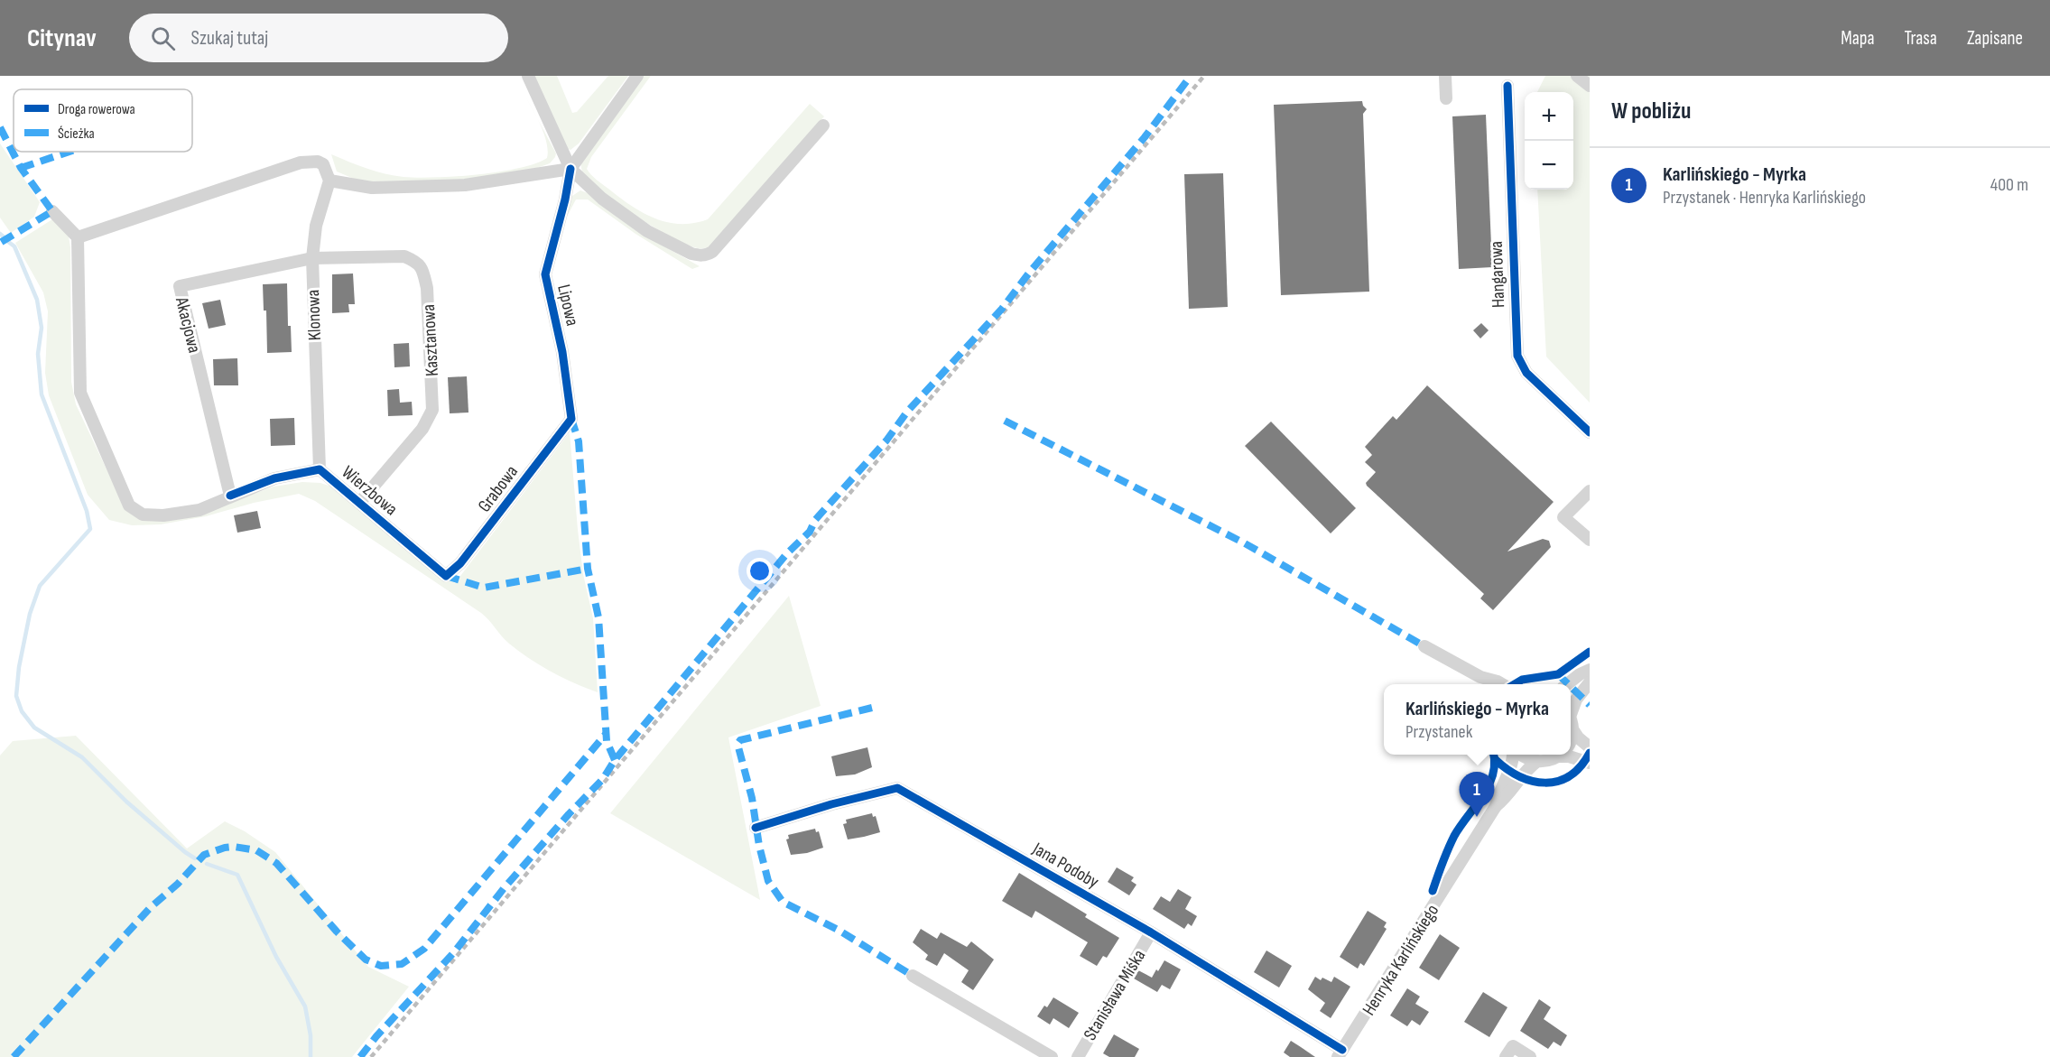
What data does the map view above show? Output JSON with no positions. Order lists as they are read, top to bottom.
{
  "streets": {
    "street": [
      "Hangarowa",
      "Lipowa",
      "Klonowa",
      "Akacjowa",
      "Kasztanowa",
      "Grabowa",
      "Wierzbowa",
      "Jana Podoby",
      "Henryka Karlińskiego",
      "Stanisława Miśka"
    ]
  },
  "crossings": [
    ["Lipowa", "Grabowa"],
    ["Klonowa", "Akacjowa"],
    ["Klonowa", "Kasztanowa"],
    ["Klonowa", "Wierzbowa"],
    ["Akacjowa", "Kasztanowa"],
    ["Akacjowa", "Wierzbowa"],
    ["Kasztanowa", "Wierzbowa"],
    ["Grabowa", "Wierzbowa"],
    ["Jana Podoby", "Henryka Karlińskiego"],
    ["Jana Podoby", "Stanisława Miśka"]
  ],
  "legend": ["Droga rowerowa", "Ścieżka"],
  "page": {
    "header": "Citynav",
    "search": "Szukaj tutaj",
    "nav": ["Mapa", "Trasa", "Zapisane"],
    "heading": "W pobliżu",
    "map_buttons": ["+", "−"],
    "list": [
      {
        "mark": "1",
        "name": "Karlińskiego - Myrka",
        "note": "Przystanek · Henryka Karlińskiego",
        "value": "400 m"
      }
    ],
    "popup": ["Karlińskiego - Myrka", "Przystanek"],
    "pins": "1"
  }
}
